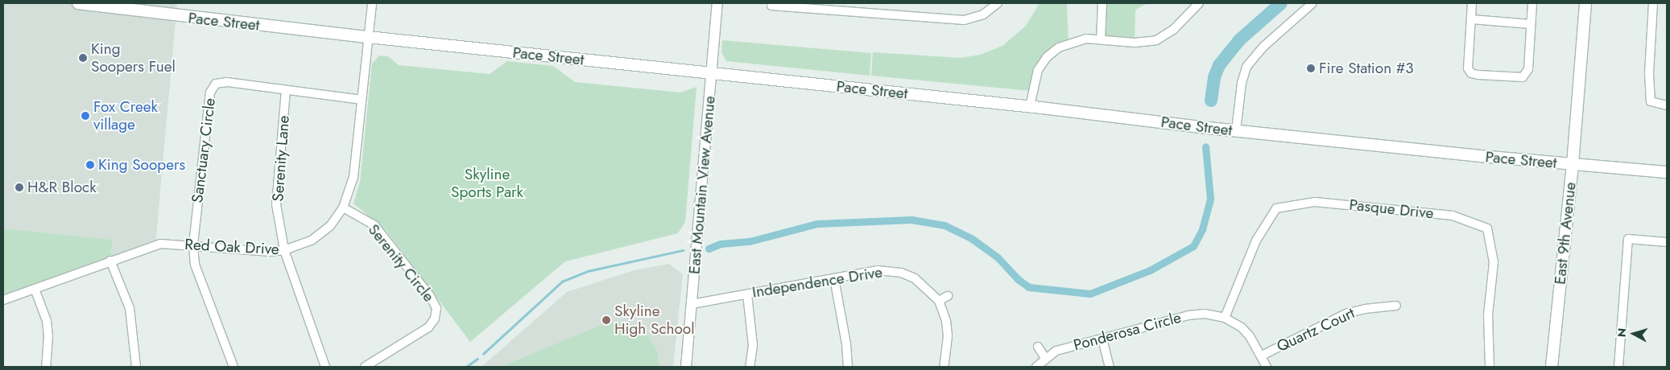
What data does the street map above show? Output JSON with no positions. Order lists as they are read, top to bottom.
{
  "streets": {
    "main road": ["Pace Street", "East 9th Avenue"],
    "street": [
      "Sanctuary Circle",
      "Serenity Lane",
      "East Mountain View Avenue",
      "Pasque Drive",
      "Red Oak Drive",
      "Serenity Circle",
      "Independence Drive",
      "Quartz Court",
      "Ponderosa Circle"
    ]
  },
  "crossings": [
    ["Pace Street", "East Mountain View Avenue"],
    ["Pace Street", "East 9th Avenue"],
    ["Pace Street", "Red Oak Drive"],
    ["Sanctuary Circle", "Serenity Lane"],
    ["Sanctuary Circle", "Red Oak Drive"],
    ["Serenity Lane", "Red Oak Drive"],
    ["East Mountain View Avenue", "Independence Drive"],
    ["Pasque Drive", "Ponderosa Circle"],
    ["Red Oak Drive", "Serenity Circle"]
  ],
  "parks": ["Skyline Sports Park"],
  "places": [
    "King Soopers Fuel",
    "Fire Station #3",
    "Fox Creek village",
    "King Soopers",
    "H&R Block",
    "Skyline High School"
  ],
  "north": "left"
}
